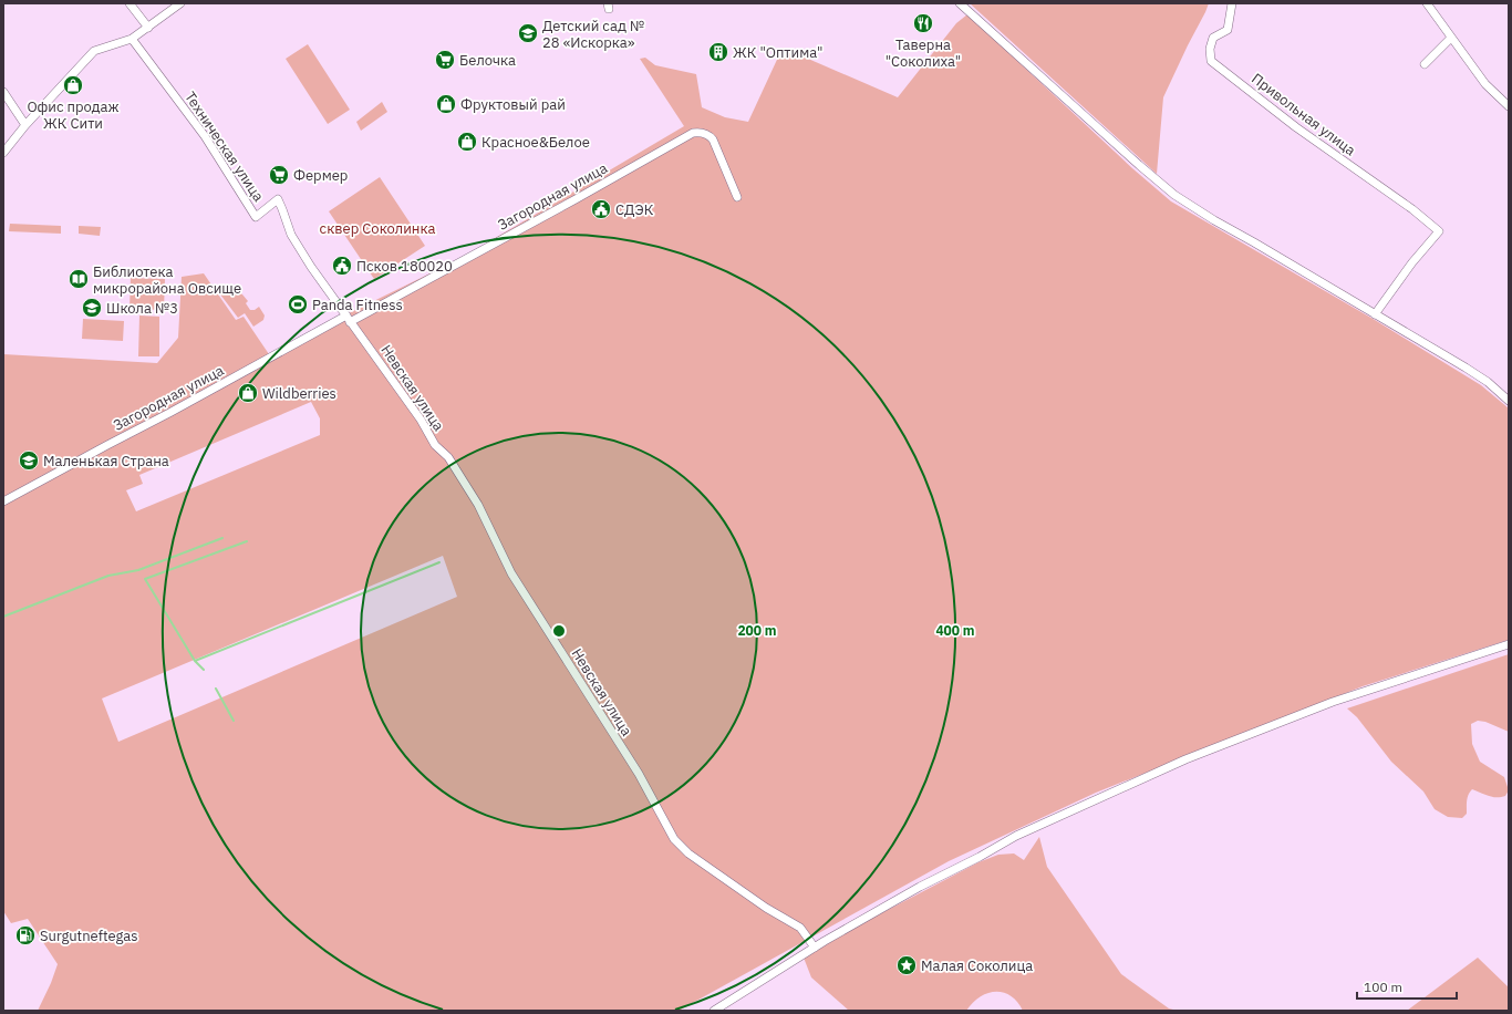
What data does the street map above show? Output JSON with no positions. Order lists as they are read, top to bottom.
{
  "streets": {
    "street": [
      "Привольная улица",
      "Техническая улица",
      "Загородная улица",
      "Невская улица"
    ]
  },
  "crossings": [
    ["Техническая улица", "Загородная улица"],
    ["Техническая улица", "Невская улица"],
    ["Загородная улица", "Невская улица"]
  ],
  "parks": ["сквер Соколинка"],
  "places": {
    "restaurant": ["Таверна \"Соколиха\""],
    "school or university": ["Детский сад № 28 «Искорка»", "Школа №3", "Маленькая Страна"],
    "building": ["ЖК \"Оптима\""],
    "supermarket": ["Белочка", "Фермер"],
    "shop": [
      "Офис продаж ЖК Сити",
      "Фруктовый рай",
      "Красное&Белое",
      "Wildberries"
    ],
    "public building": ["СДЭК", "Псков 180020"],
    "library": ["Библиотека микрорайона Овсище"],
    "sports": ["Panda Fitness"],
    "fuel station": ["Surgutneftegas"],
    "place": ["Малая Соколица"]
  },
  "scale_bar": "100 m",
  "rings": ["200 m", "400 m"]
}
